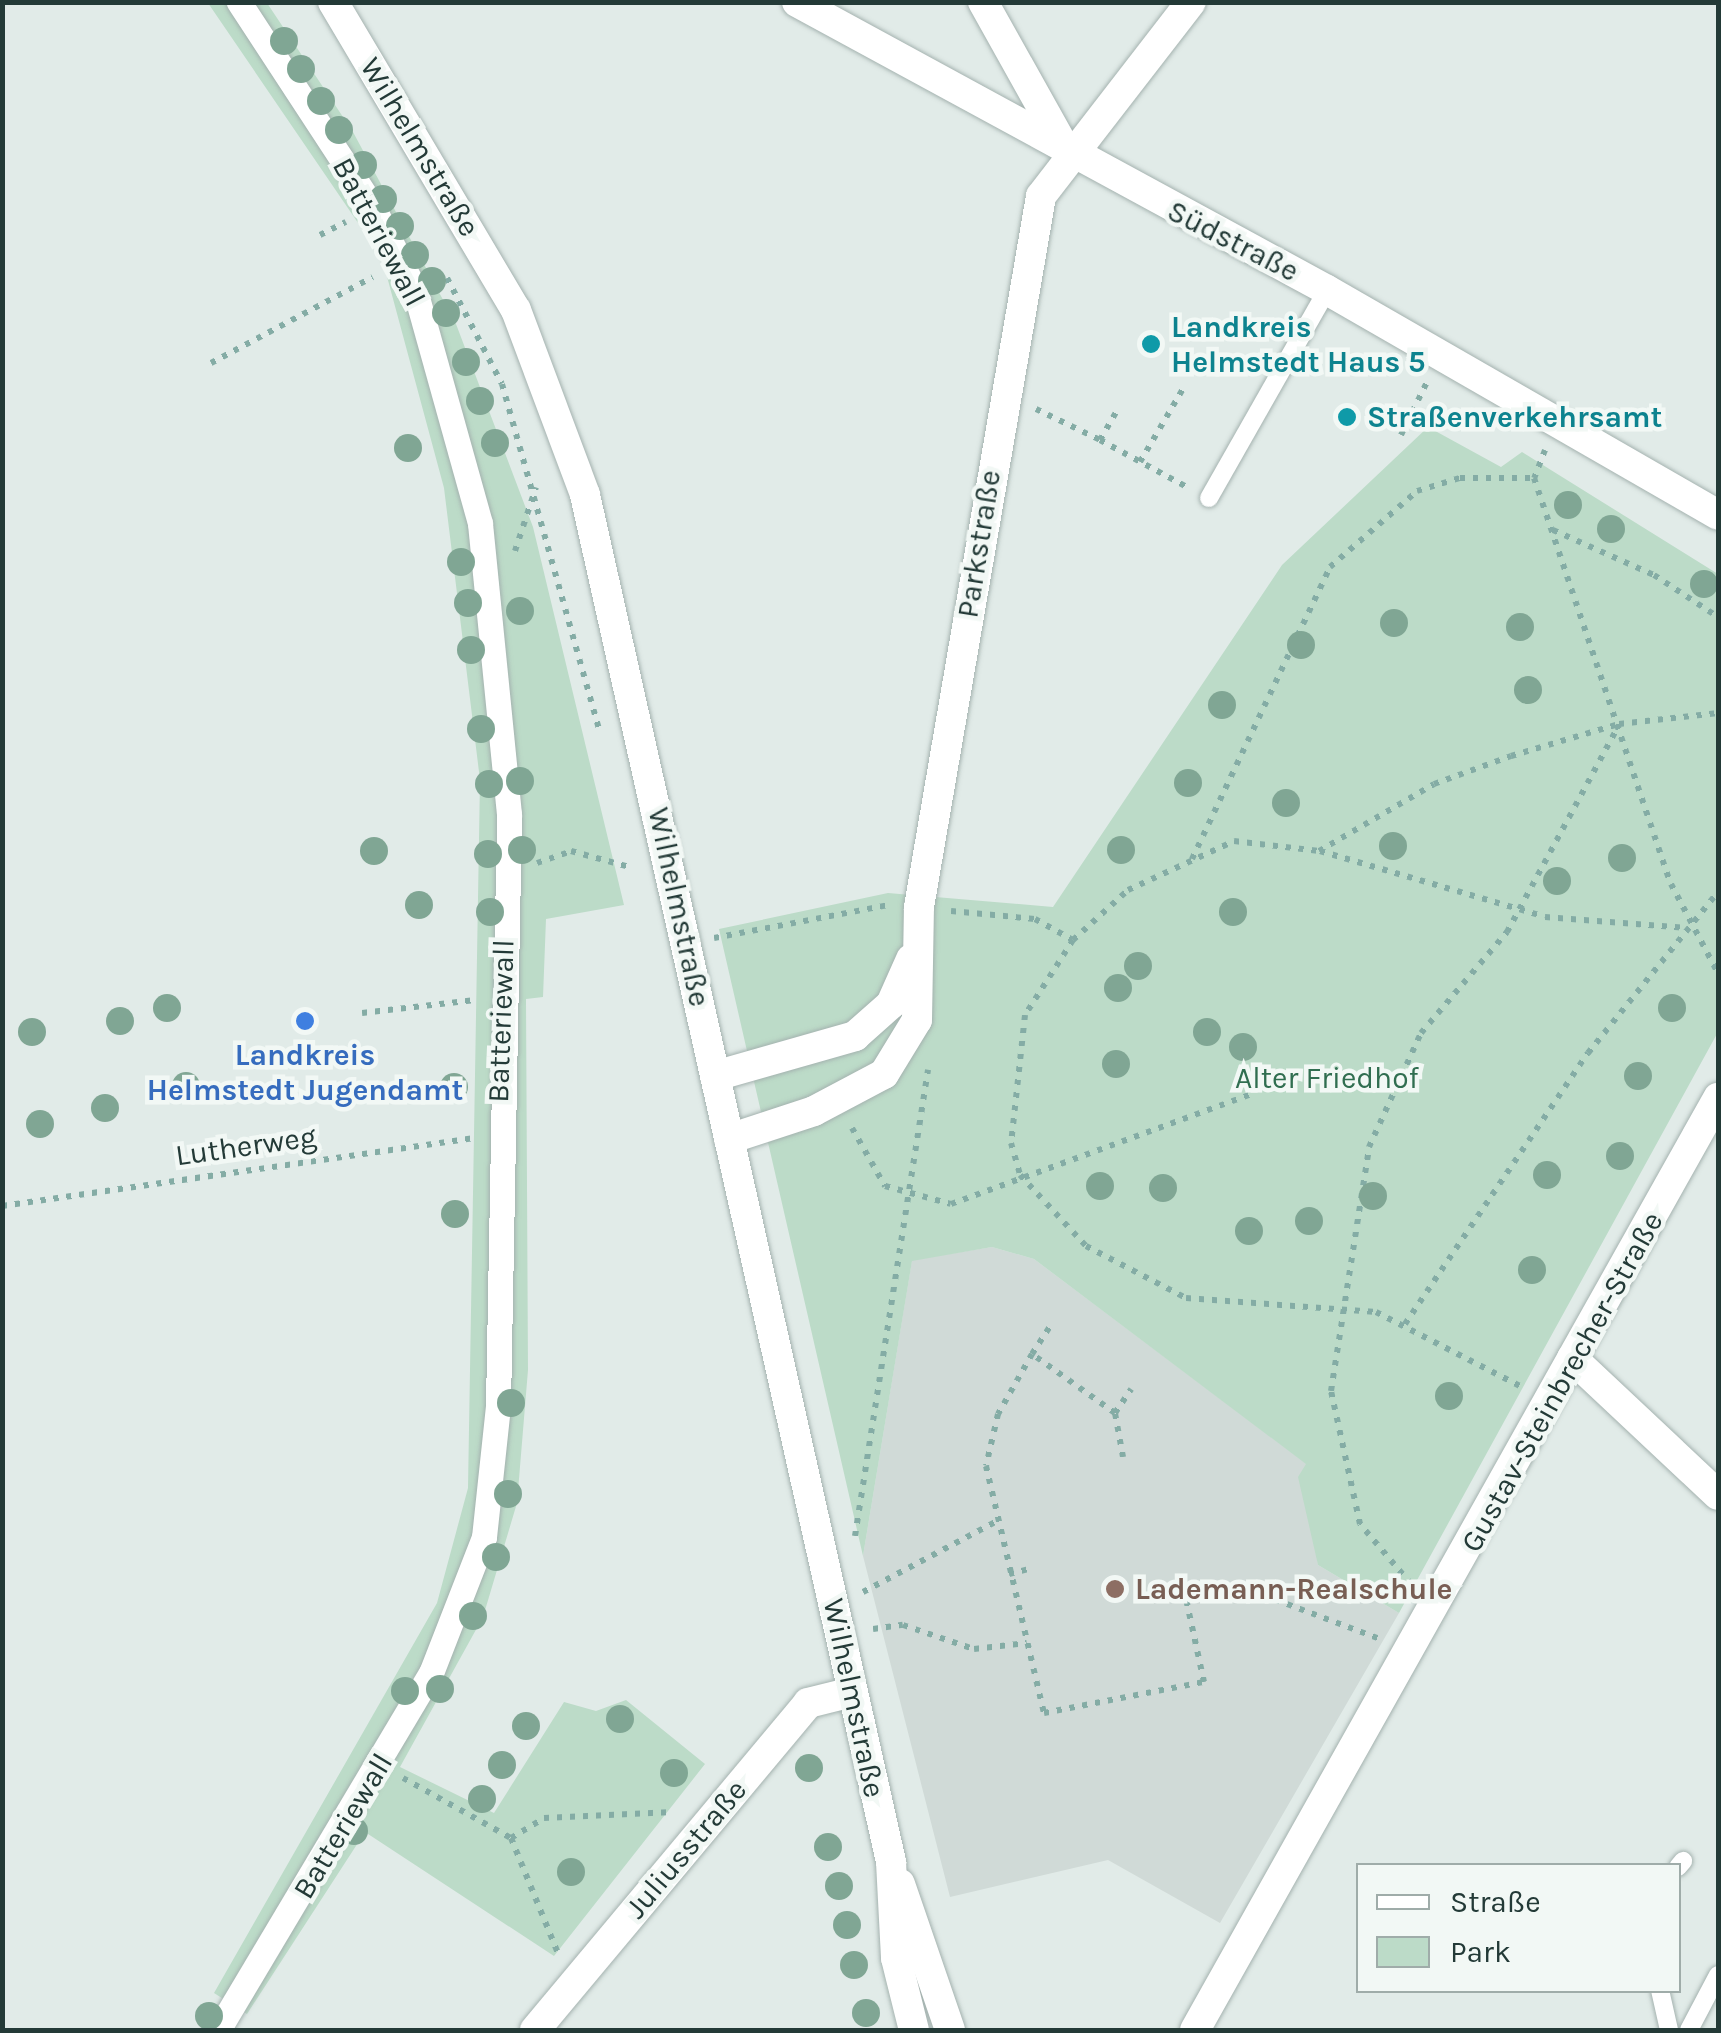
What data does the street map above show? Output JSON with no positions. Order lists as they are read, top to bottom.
{
  "streets": {
    "street": [
      "Wilhelmstraße",
      "Batteriewall",
      "Südstraße",
      "Parkstraße",
      "Gustav-Steinbrecher-Straße",
      "Juliusstraße"
    ],
    "path": ["Lutherweg"]
  },
  "crossings": [
    ["Wilhelmstraße", "Parkstraße"],
    ["Wilhelmstraße", "Juliusstraße"],
    ["Batteriewall", "Lutherweg"],
    ["Südstraße", "Parkstraße"]
  ],
  "parks": ["Alter Friedhof"],
  "places": [
    "Landkreis Helmstedt Haus 5",
    "Straßenverkehrsamt",
    "Landkreis Helmstedt Jugendamt",
    "Lademann-Realschule"
  ],
  "legend": ["Straße", "Park"]
}
